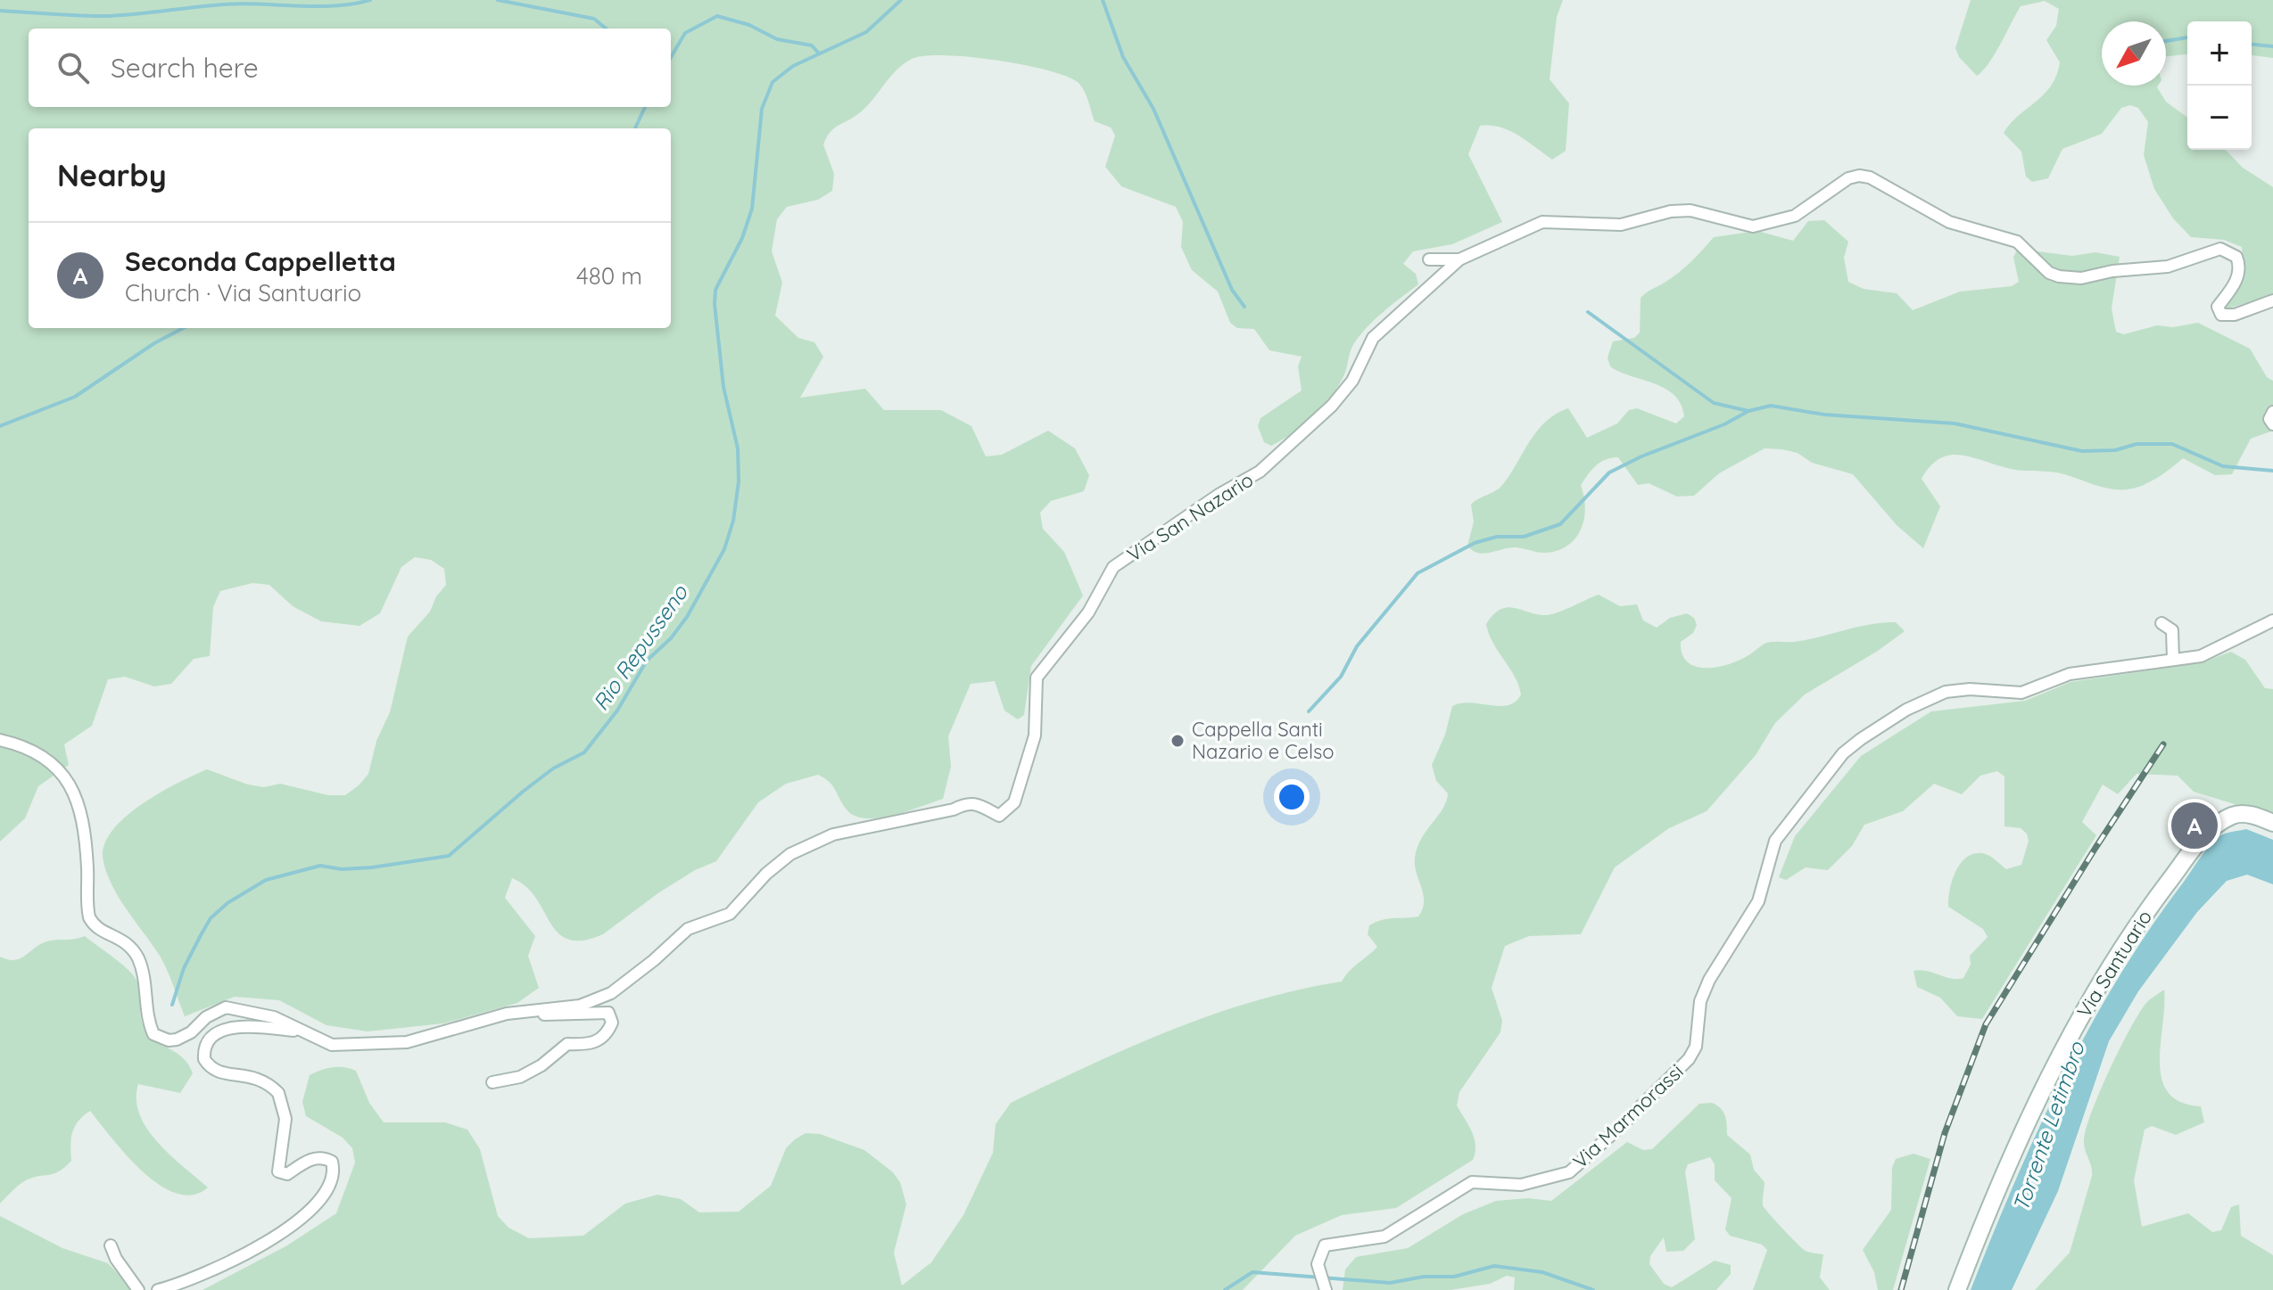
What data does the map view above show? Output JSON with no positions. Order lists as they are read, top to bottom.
{
  "streets": {
    "main road": ["Via Santuario"],
    "street": ["Via San Nazario", "Via Marmorassi"]
  },
  "water": ["Rio Repusseno", "Torrente Letimbro"],
  "places": ["Cappella Santi Nazario e Celso"],
  "north": "bottom left",
  "page": {
    "map_buttons": ["+", "−"],
    "search": "Search here",
    "heading": "Nearby",
    "list": [
      {
        "mark": "A",
        "name": "Seconda Cappelletta",
        "note": "Church · Via Santuario",
        "value": "480 m"
      }
    ],
    "pins": "A"
  }
}
